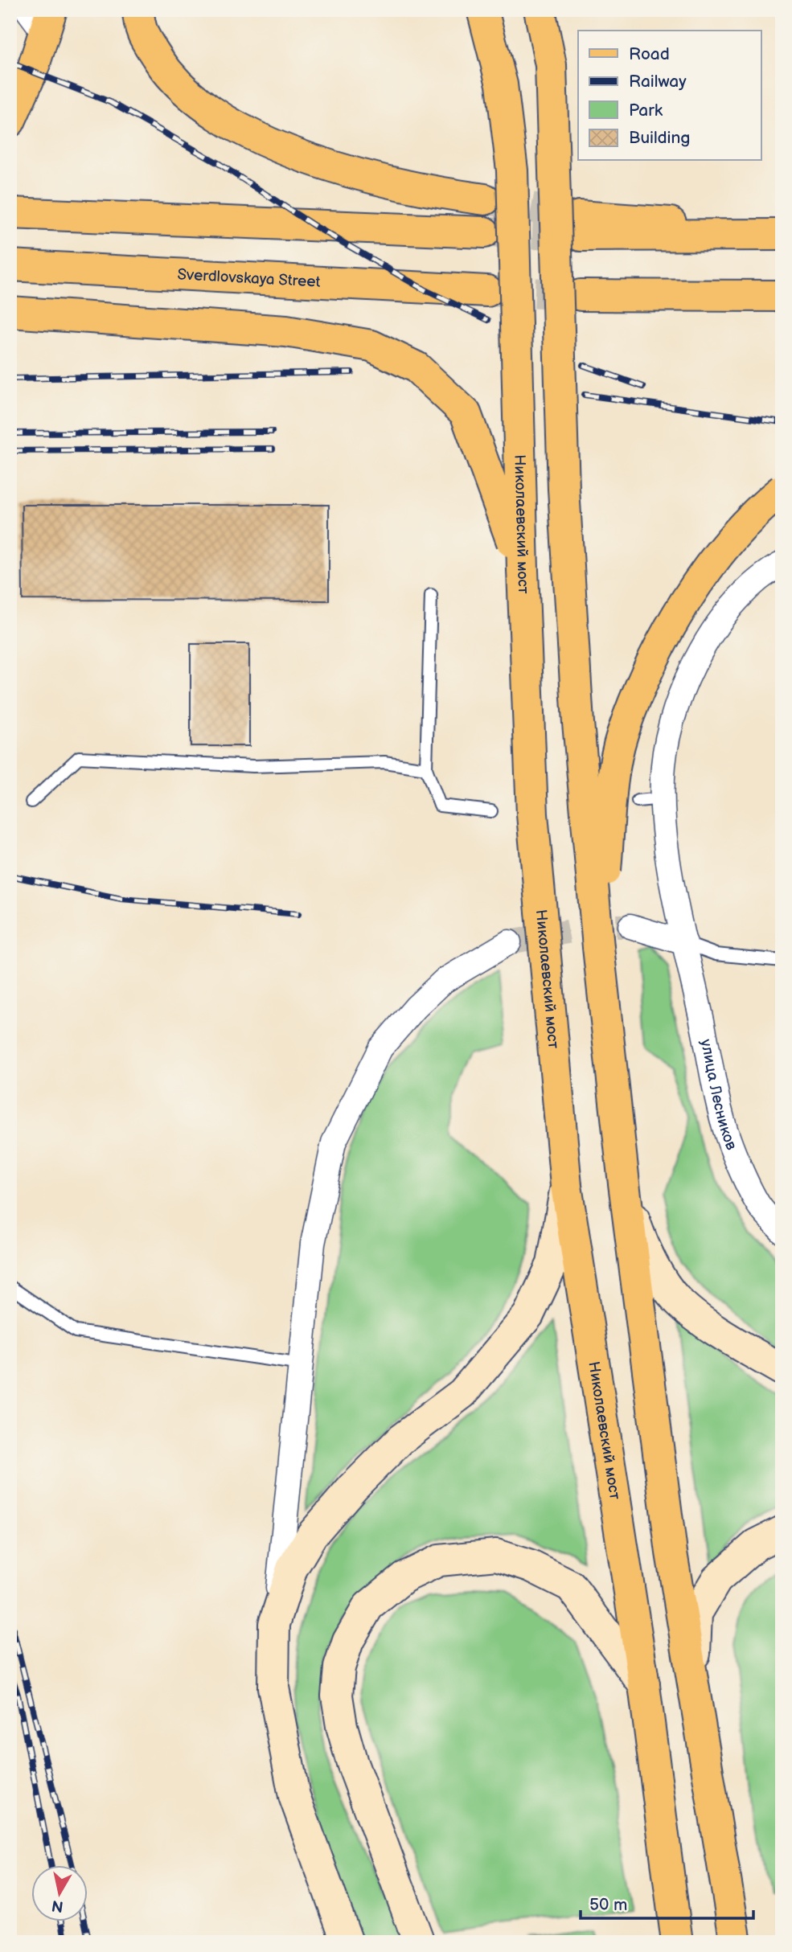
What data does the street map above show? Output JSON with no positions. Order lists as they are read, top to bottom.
{
  "streets": {
    "main road": ["Sverdlovskaya Street", "Николаевский мост"],
    "street": ["улица Лесников"]
  },
  "legend": [
    "Road",
    "Railway",
    "Park",
    "Building"
  ],
  "scale_bar": "50 m",
  "north": "bottom"
}
